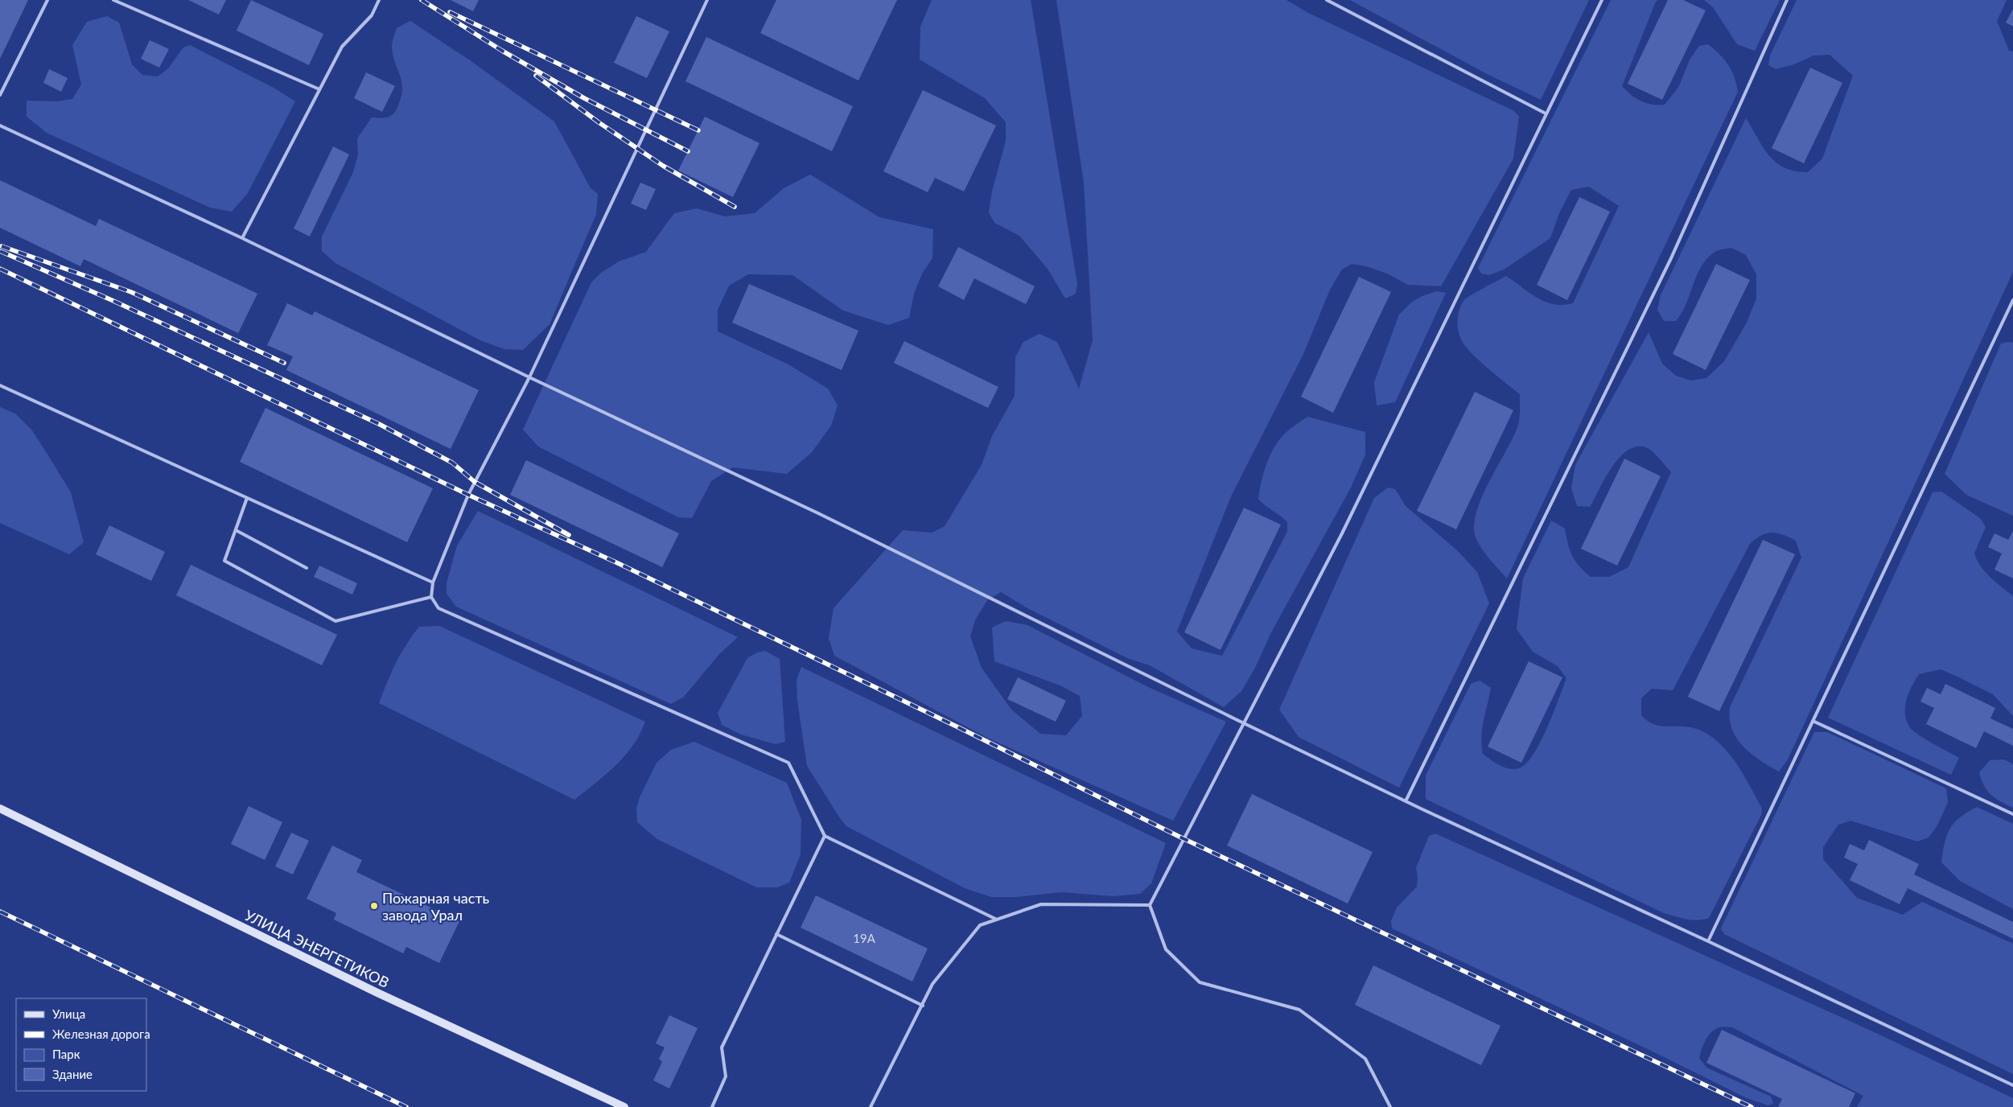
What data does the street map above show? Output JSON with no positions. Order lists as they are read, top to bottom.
{
  "streets": {
    "street": ["УЛИЦА ЭНЕРГЕТИКОВ"]
  },
  "places": ["Пожарная часть завода Урал"],
  "house_numbers": ["19А"],
  "legend": [
    "Улица",
    "Железная дорога",
    "Парк",
    "Здание"
  ]
}
